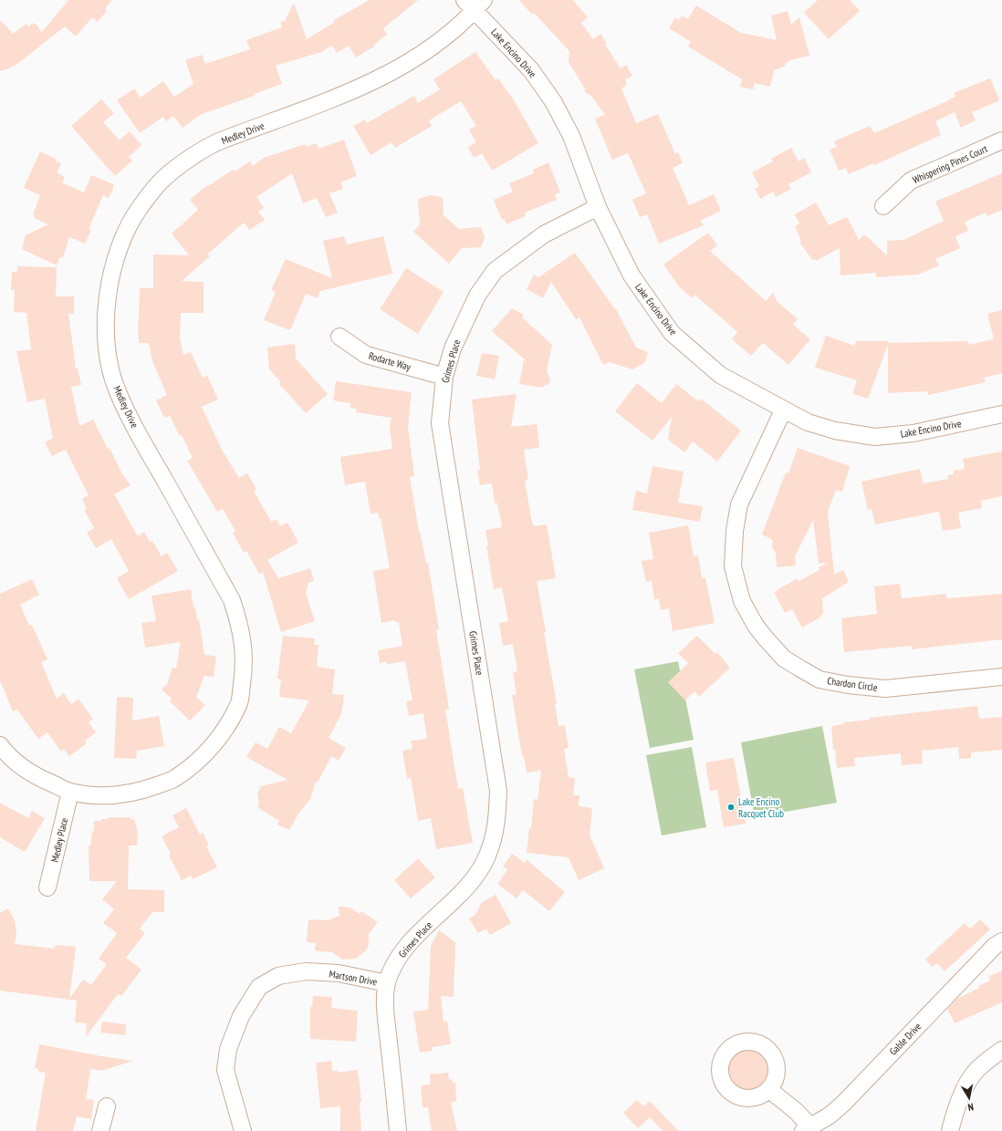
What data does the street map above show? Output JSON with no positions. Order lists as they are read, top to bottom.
{
  "streets": {
    "street": [
      "Lake Encino Drive",
      "Medley Drive",
      "Whispering Pines Court",
      "Rodarte Way",
      "Grimes Place",
      "Chardon Circle",
      "Medley Place",
      "Martson Drive",
      "Gable Drive"
    ]
  },
  "crossings": [
    ["Lake Encino Drive", "Medley Drive"],
    ["Lake Encino Drive", "Grimes Place"],
    ["Lake Encino Drive", "Chardon Circle"],
    ["Medley Drive", "Medley Place"],
    ["Rodarte Way", "Grimes Place"],
    ["Grimes Place", "Martson Drive"]
  ],
  "places": ["Lake Encino Racquet Club"],
  "north": "bottom"
}
